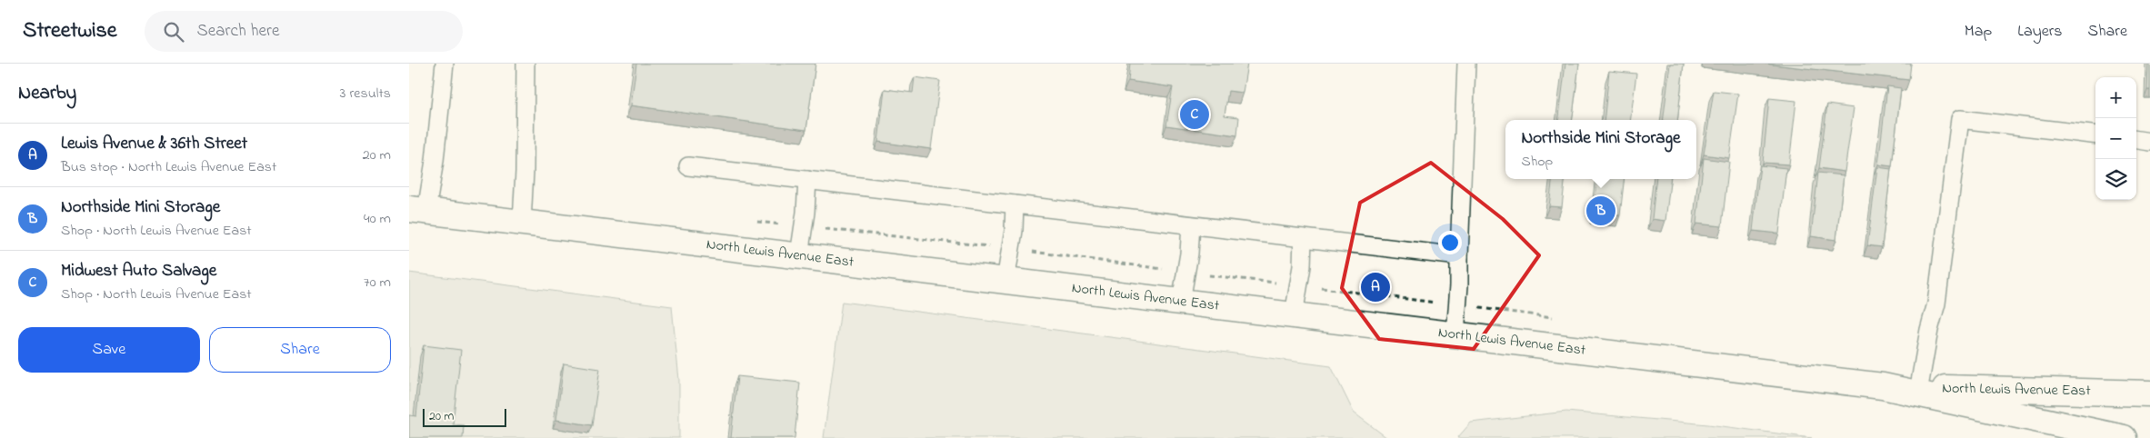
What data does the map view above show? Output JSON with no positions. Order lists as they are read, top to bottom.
{
  "streets": {
    "main road": ["North Lewis Avenue East"]
  },
  "scale_bar": "20 m",
  "page": {
    "header": "Streetwise",
    "search": "Search here",
    "nav": ["Map", "Layers", "Share"],
    "heading": ["Nearby", "3 results"],
    "map_buttons": ["+", "−"],
    "pins": ["C", "B", "A"],
    "popup": ["Northside Mini Storage", "Shop"],
    "list": [
      {
        "mark": "A",
        "name": "Lewis Avenue & 36th Street",
        "note": "Bus stop · North Lewis Avenue East",
        "value": "20 m"
      },
      {
        "mark": "B",
        "name": "Northside Mini Storage",
        "note": "Shop · North Lewis Avenue East",
        "value": "40 m"
      },
      {
        "mark": "C",
        "name": "Midwest Auto Salvage",
        "note": "Shop · North Lewis Avenue East",
        "value": "70 m"
      }
    ],
    "buttons": ["Save", "Share"],
    "scale": "20 m"
  }
}
